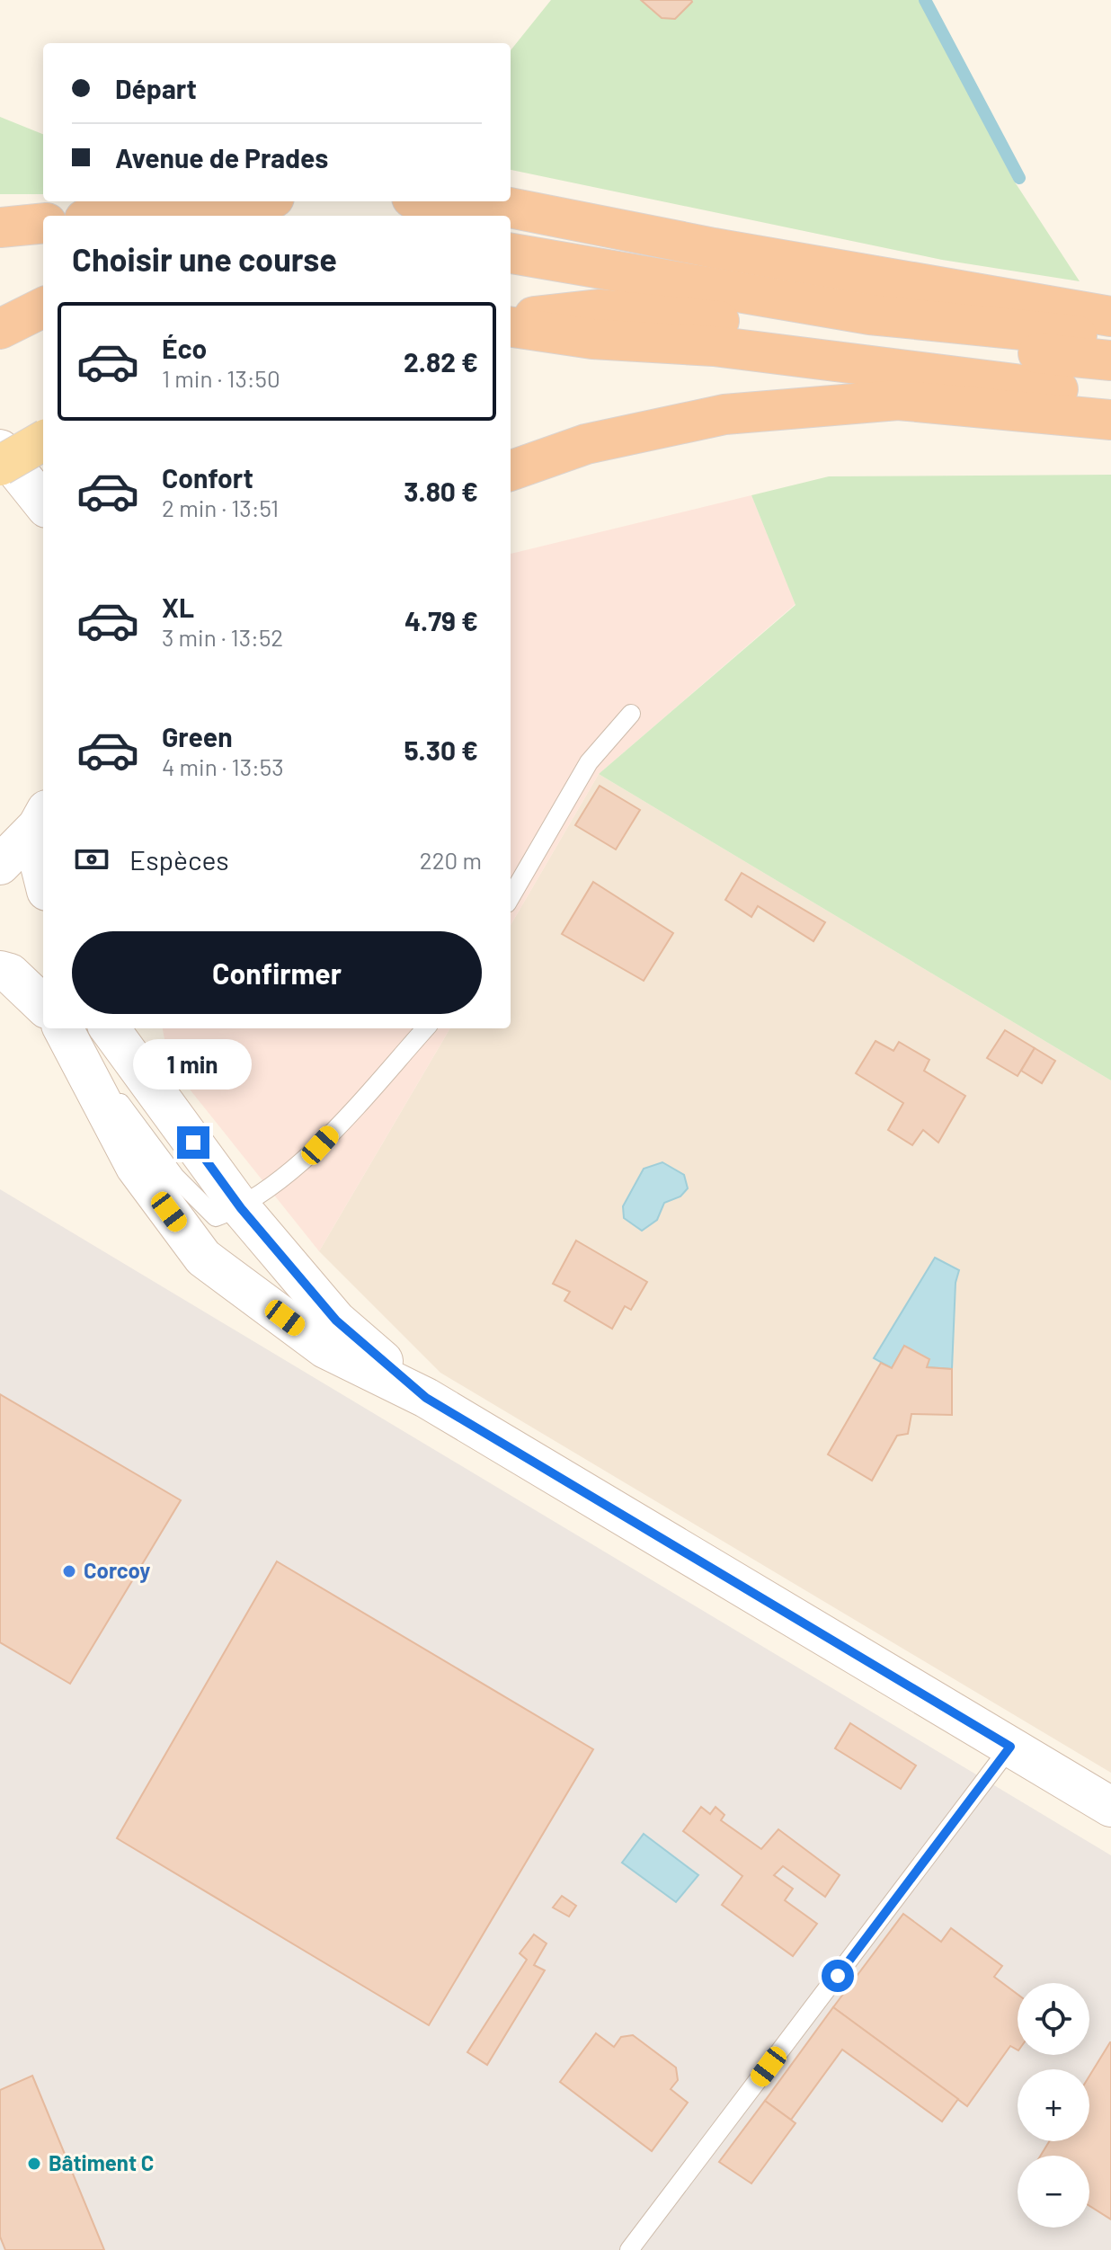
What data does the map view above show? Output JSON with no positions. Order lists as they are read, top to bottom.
{
  "places": ["Corcoy", "Bâtiment C"],
  "page": {
    "banner": ["Départ", "Avenue de Prades"],
    "heading": "Choisir une course",
    "list": [
      {
        "name": "Éco",
        "note": "1 min · 13:50",
        "value": "2.82 €"
      },
      {
        "name": "Confort",
        "note": "2 min · 13:51",
        "value": "3.80 €"
      },
      {
        "name": "XL",
        "note": "3 min · 13:52",
        "value": "4.79 €"
      },
      {
        "name": "Green",
        "note": "4 min · 13:53",
        "value": "5.30 €"
      }
    ],
    "pay": ["Espèces", "220 m"],
    "buttons": "Confirmer",
    "bubble": "1 min",
    "map_buttons": ["+", "−"]
  }
}
